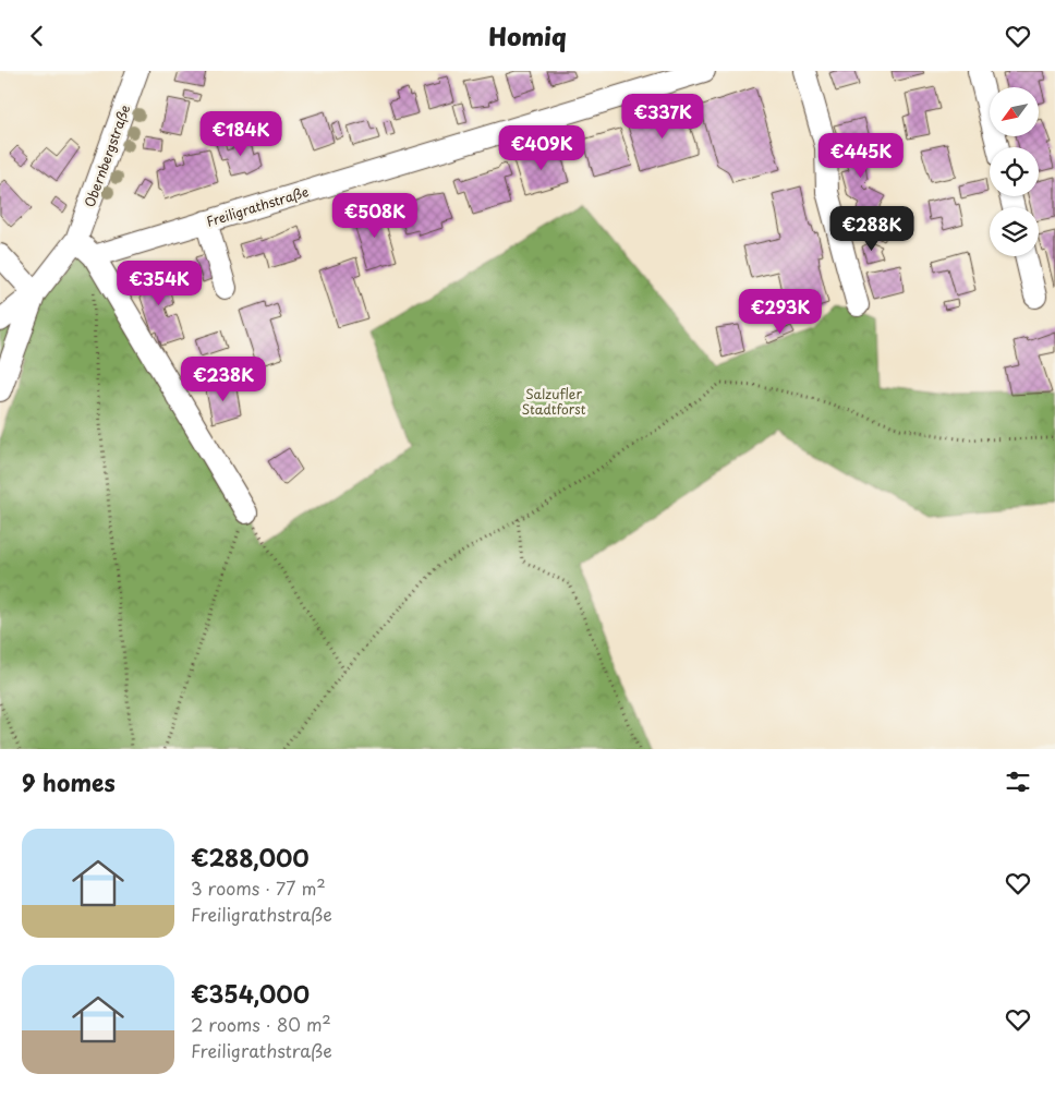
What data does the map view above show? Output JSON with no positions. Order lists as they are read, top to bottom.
{
  "streets": {
    "street": ["Obernbergstraße", "Freiligrathstraße"]
  },
  "parks": ["Salzufler Stadtforst"],
  "north": "bottom left",
  "page": {
    "header": "Homiq",
    "price": [
      "€337K",
      "€184K",
      "€409K",
      "€445K",
      "€508K",
      "€288K",
      "€354K",
      "€293K",
      "€238K"
    ],
    "heading": "9 homes",
    "list": [
      {
        "name": "€288,000",
        "note": "3 rooms · 77 m² · Freiligrathstraße"
      },
      {
        "name": "€354,000",
        "note": "2 rooms · 80 m² · Freiligrathstraße"
      }
    ]
  }
}
